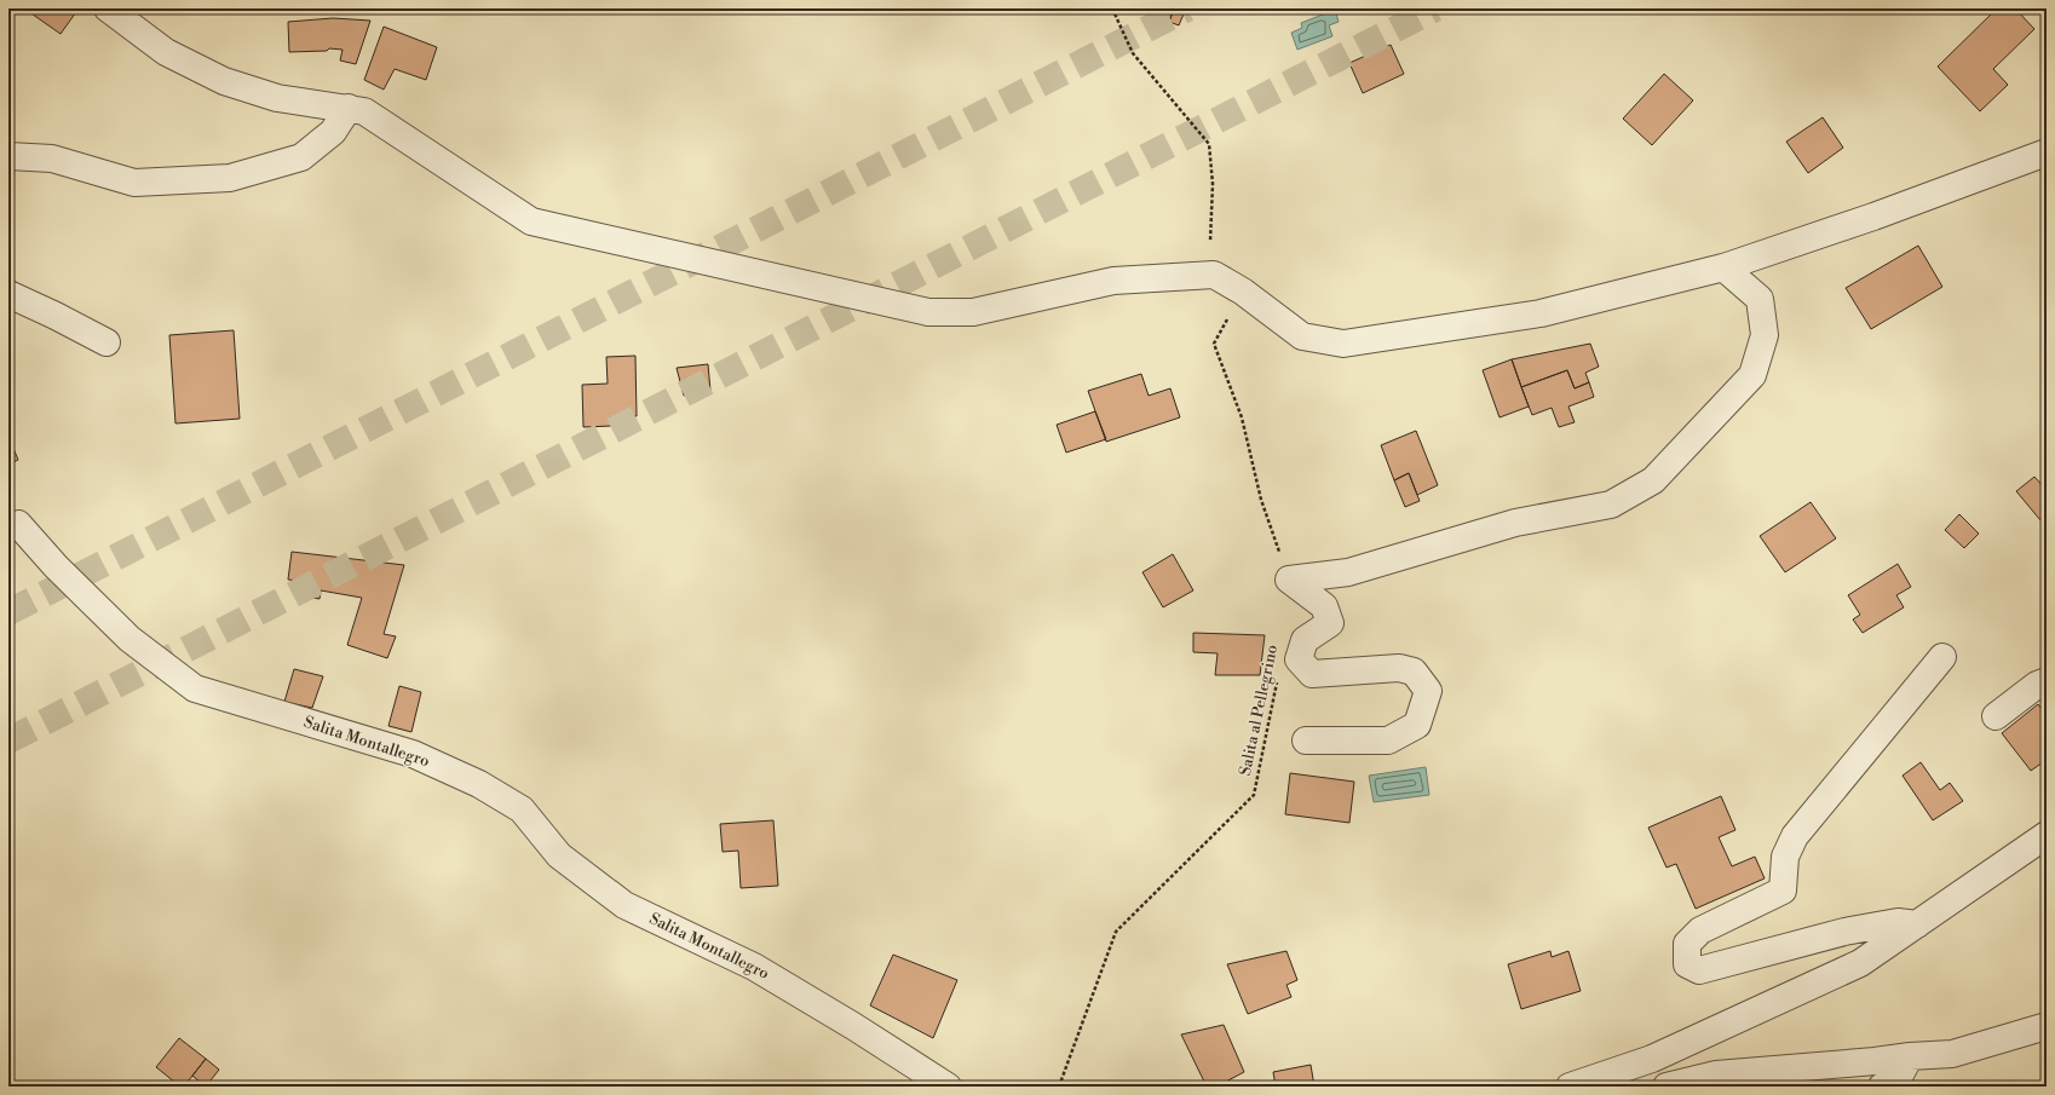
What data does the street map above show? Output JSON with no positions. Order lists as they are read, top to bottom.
{
  "streets": {
    "street": ["Salita Montallegro"],
    "path": ["Salita al Pellegrino"]
  }
}
